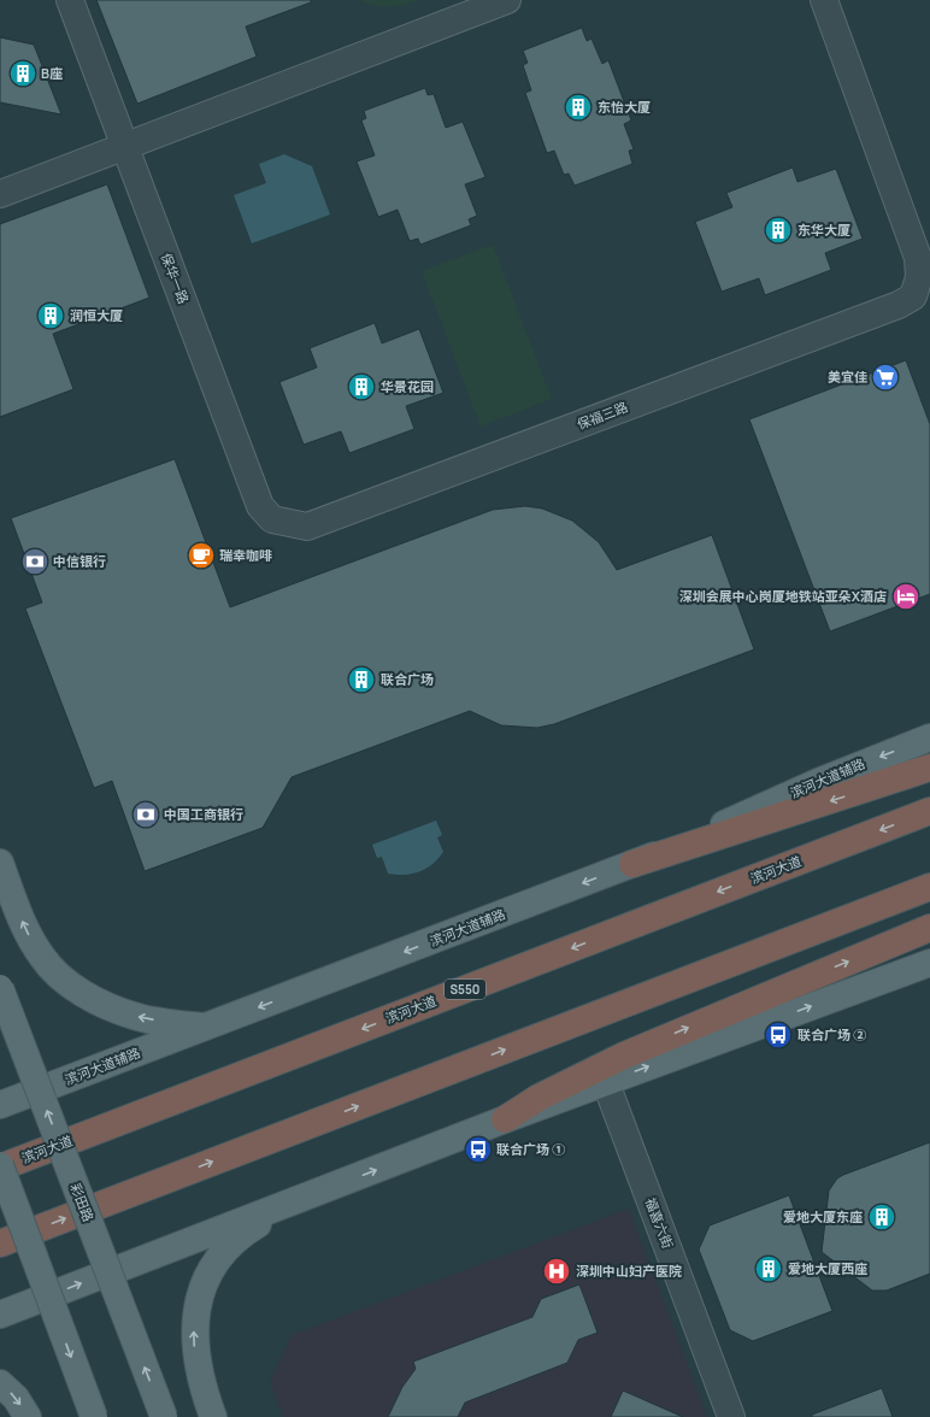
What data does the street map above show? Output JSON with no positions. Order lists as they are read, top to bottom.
{
  "streets": {
    "highway": ["滨河大道", "S550"],
    "main road": ["滨河大道辅路", "彩田路"],
    "street": ["保华一路", "保福三路", "福喜六街"]
  },
  "crossings": [
    ["保华一路", "保福三路"]
  ],
  "places": {
    "building": [
      "B座",
      "东怡大厦",
      "东华大厦",
      "润恒大厦",
      "华景花园",
      "联合广场",
      "爱地大厦东座",
      "爱地大厦西座"
    ],
    "supermarket": ["美宜佳"],
    "cafe": ["瑞幸咖啡"],
    "bank": ["中信银行", "中国工商银行"],
    "hotel": ["深圳会展中心岗厦地铁站亚朵X酒店"],
    "bus stop": ["联合广场 ②", "联合广场 ①"],
    "hospital": ["深圳中山妇产医院"]
  }
}
